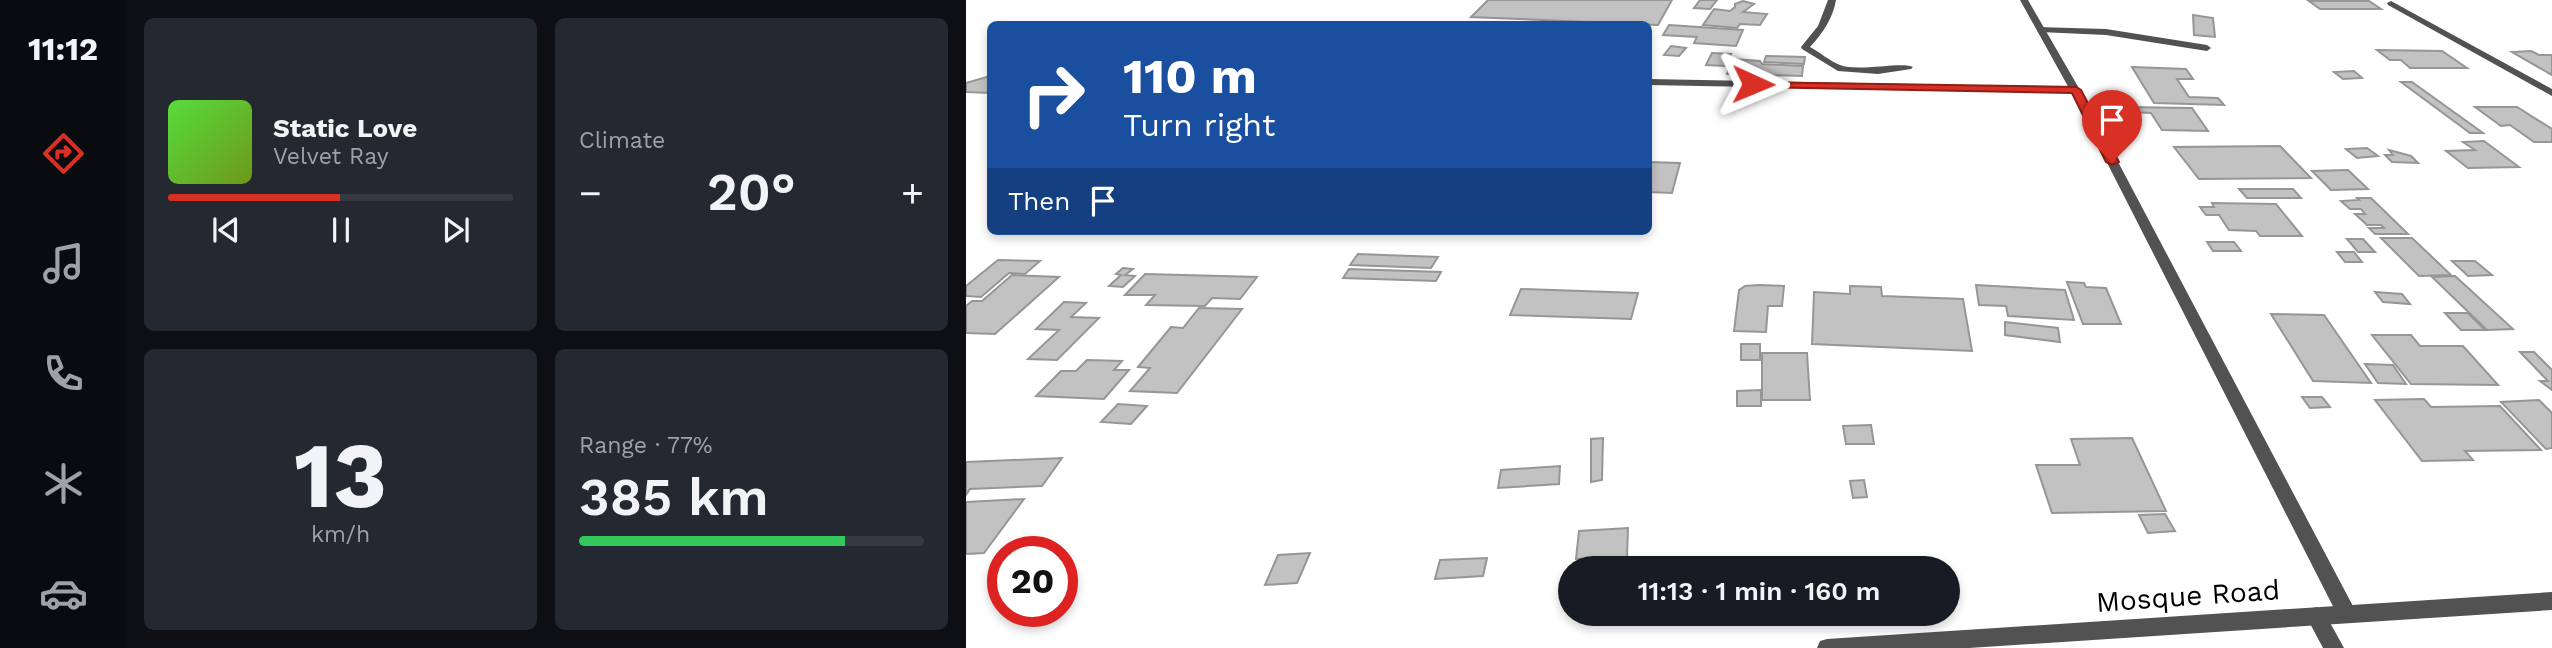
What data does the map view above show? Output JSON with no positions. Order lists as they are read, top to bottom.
{
  "streets": {
    "street": ["Mosque Road"]
  },
  "page": {
    "tabs": "11:12",
    "tile": [
      "Climate",
      ["13", "km/h"],
      ["Range · 77%", "385 km"]
    ],
    "turn": ["110 m", "Turn right"],
    "song": ["Static Love", "Velvet Ray"],
    "heat": ["−", "20°", "+"],
    "then": "Then",
    "limit": "20",
    "trip": "11:13 · 1 min · 160 m"
  }
}
